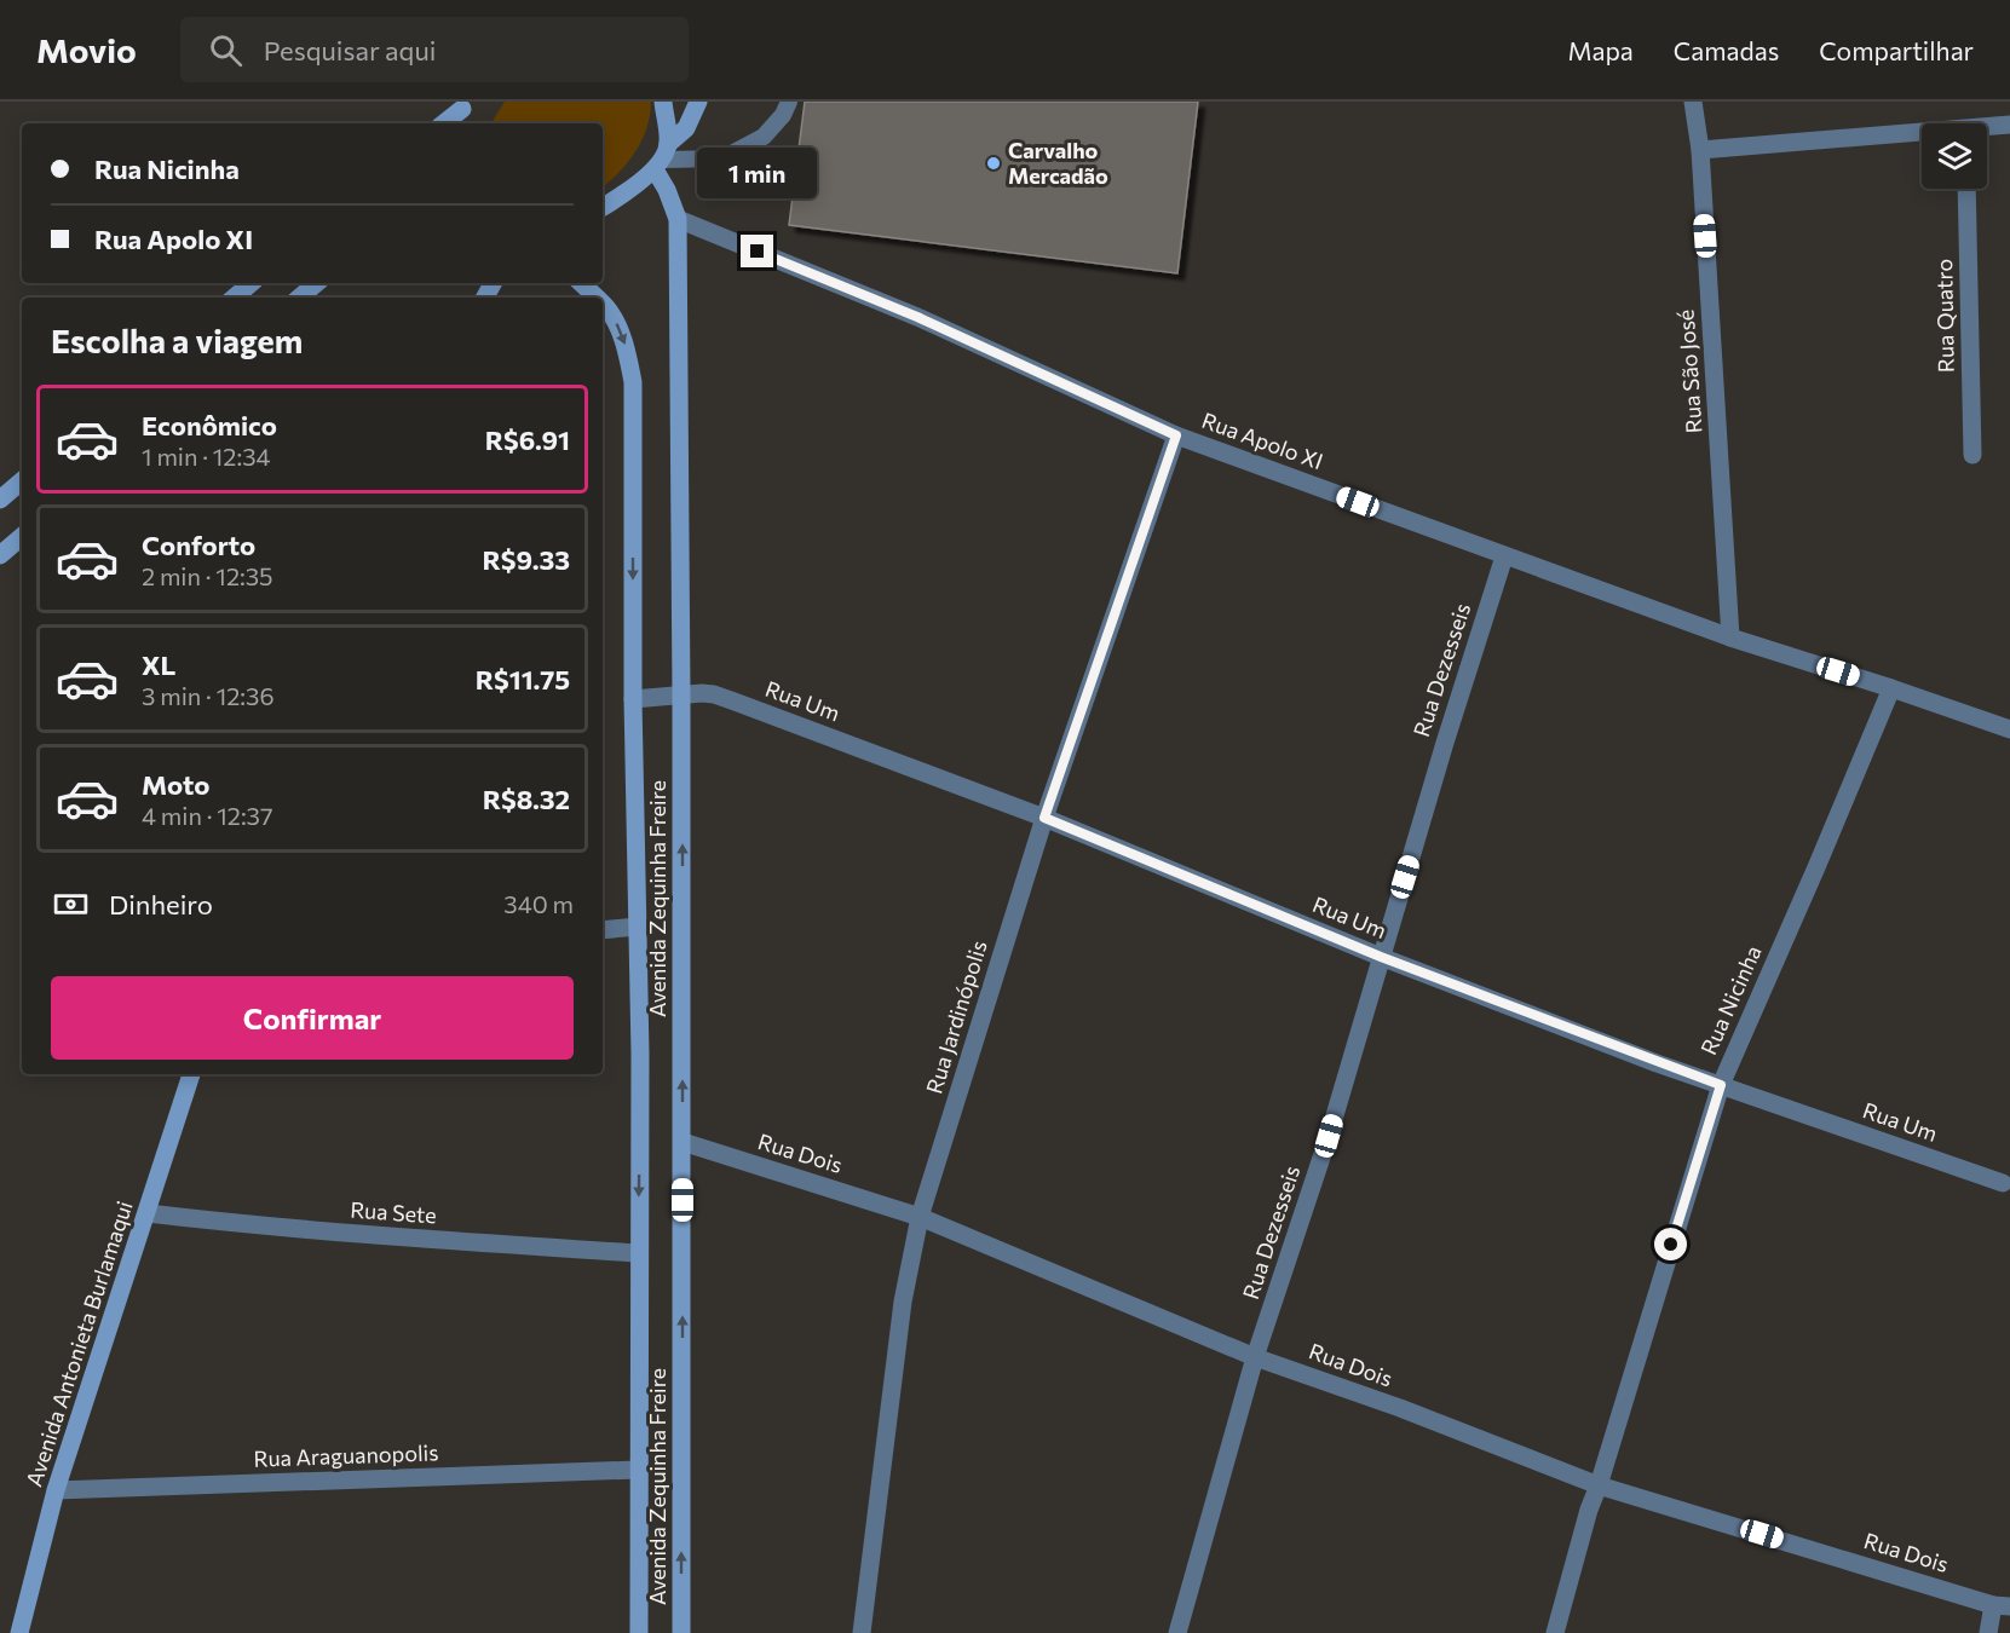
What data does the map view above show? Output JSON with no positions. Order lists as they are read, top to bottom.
{
  "streets": {
    "main road": ["Avenida Zequinha Freire", "Avenida Antonieta Burlamaqui"],
    "street": [
      "Rua Quatro",
      "Rua São José",
      "Rua Apolo XI",
      "Rua Dezesseis",
      "Rua Um",
      "Rua Nicinha",
      "Rua Jardinópolis",
      "Rua Dois",
      "Rua Sete",
      "Rua Araguanopolis"
    ]
  },
  "crossings": [
    ["Rua São José", "Rua Apolo XI"],
    ["Rua Apolo XI", "Rua Dezesseis"],
    ["Rua Apolo XI", "Avenida Zequinha Freire"],
    ["Rua Apolo XI", "Rua Nicinha"],
    ["Rua Apolo XI", "Rua Jardinópolis"],
    ["Rua Dezesseis", "Rua Um"],
    ["Rua Dezesseis", "Rua Dois"],
    ["Rua Um", "Avenida Zequinha Freire"],
    ["Rua Um", "Rua Nicinha"],
    ["Rua Um", "Rua Jardinópolis"],
    ["Avenida Zequinha Freire", "Rua Dois"],
    ["Avenida Zequinha Freire", "Rua Sete"],
    ["Avenida Zequinha Freire", "Rua Araguanopolis"],
    ["Rua Nicinha", "Rua Dois"],
    ["Rua Jardinópolis", "Rua Dois"],
    ["Rua Sete", "Avenida Antonieta Burlamaqui"],
    ["Avenida Antonieta Burlamaqui", "Rua Araguanopolis"]
  ],
  "places": ["Carvalho Mercadão"],
  "page": {
    "header": "Movio",
    "search": "Pesquisar aqui",
    "nav": ["Mapa", "Camadas", "Compartilhar"],
    "banner": ["Rua Nicinha", "Rua Apolo XI"],
    "bubble": "1 min",
    "heading": "Escolha a viagem",
    "list": [
      {
        "name": "Econômico",
        "note": "1 min · 12:34",
        "value": "R$6.91"
      },
      {
        "name": "Conforto",
        "note": "2 min · 12:35",
        "value": "R$9.33"
      },
      {
        "name": "XL",
        "note": "3 min · 12:36",
        "value": "R$11.75"
      },
      {
        "name": "Moto",
        "note": "4 min · 12:37",
        "value": "R$8.32"
      }
    ],
    "pay": ["Dinheiro", "340 m"],
    "buttons": "Confirmar"
  }
}
